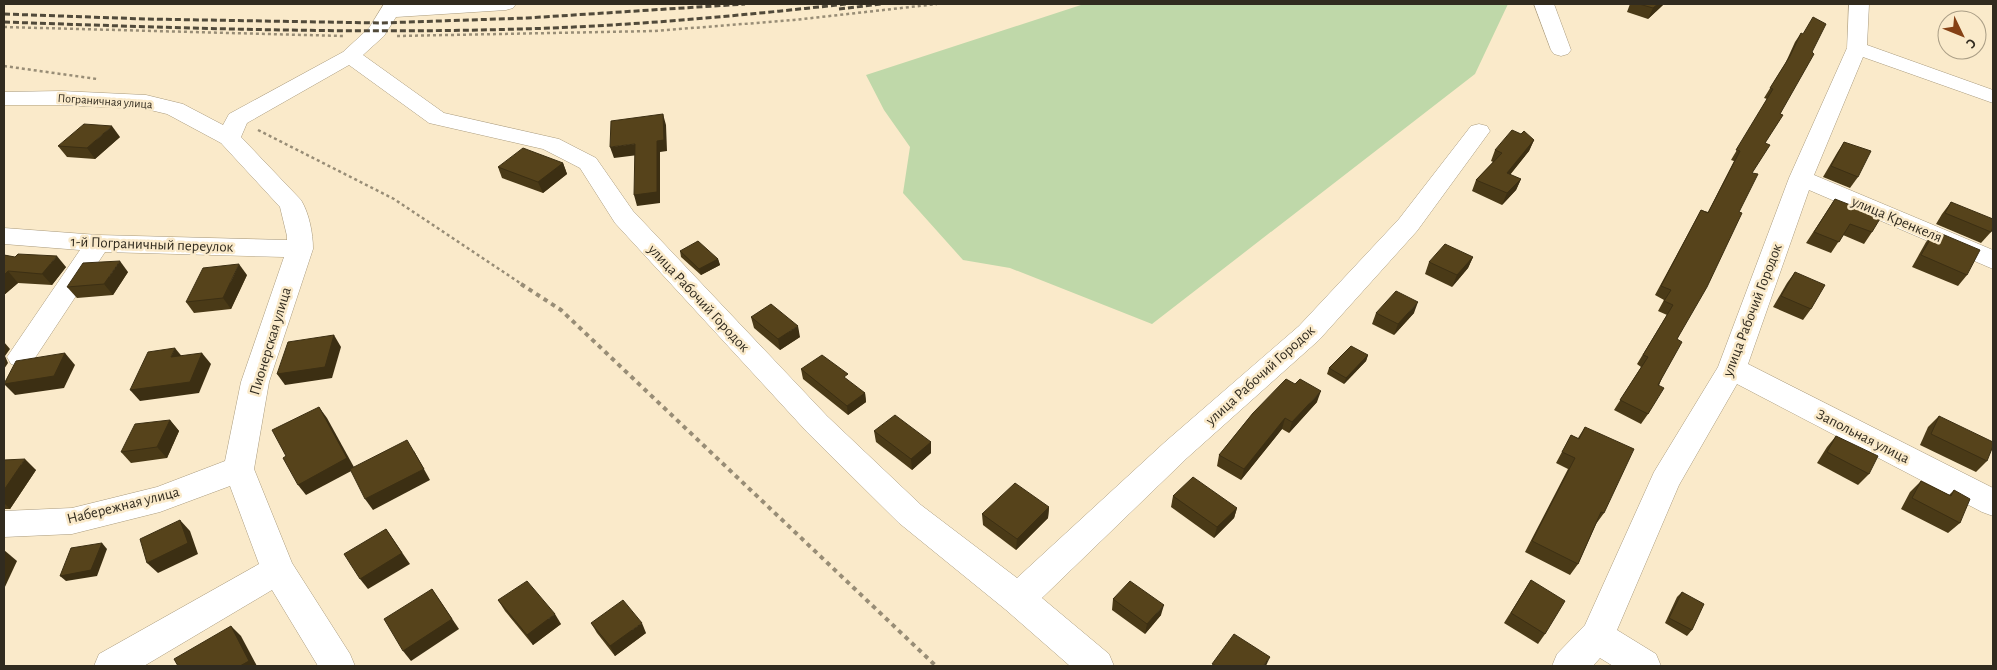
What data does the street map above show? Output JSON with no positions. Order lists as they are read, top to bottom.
{
  "streets": {
    "street": [
      "Пограничная улица",
      "улица Кренкеля",
      "1-й Пограничный переулок",
      "улица Рабочий Городок",
      "Пионерская улица",
      "Запольная улица",
      "Набережная улица"
    ]
  },
  "crossings": [
    ["Пограничная улица", "Пионерская улица"],
    ["улица Кренкеля", "улица Рабочий Городок"],
    ["1-й Пограничный переулок", "Пионерская улица"],
    ["улица Рабочий Городок", "Запольная улица"],
    ["Пионерская улица", "Набережная улица"]
  ],
  "north": "bottom right"
}
